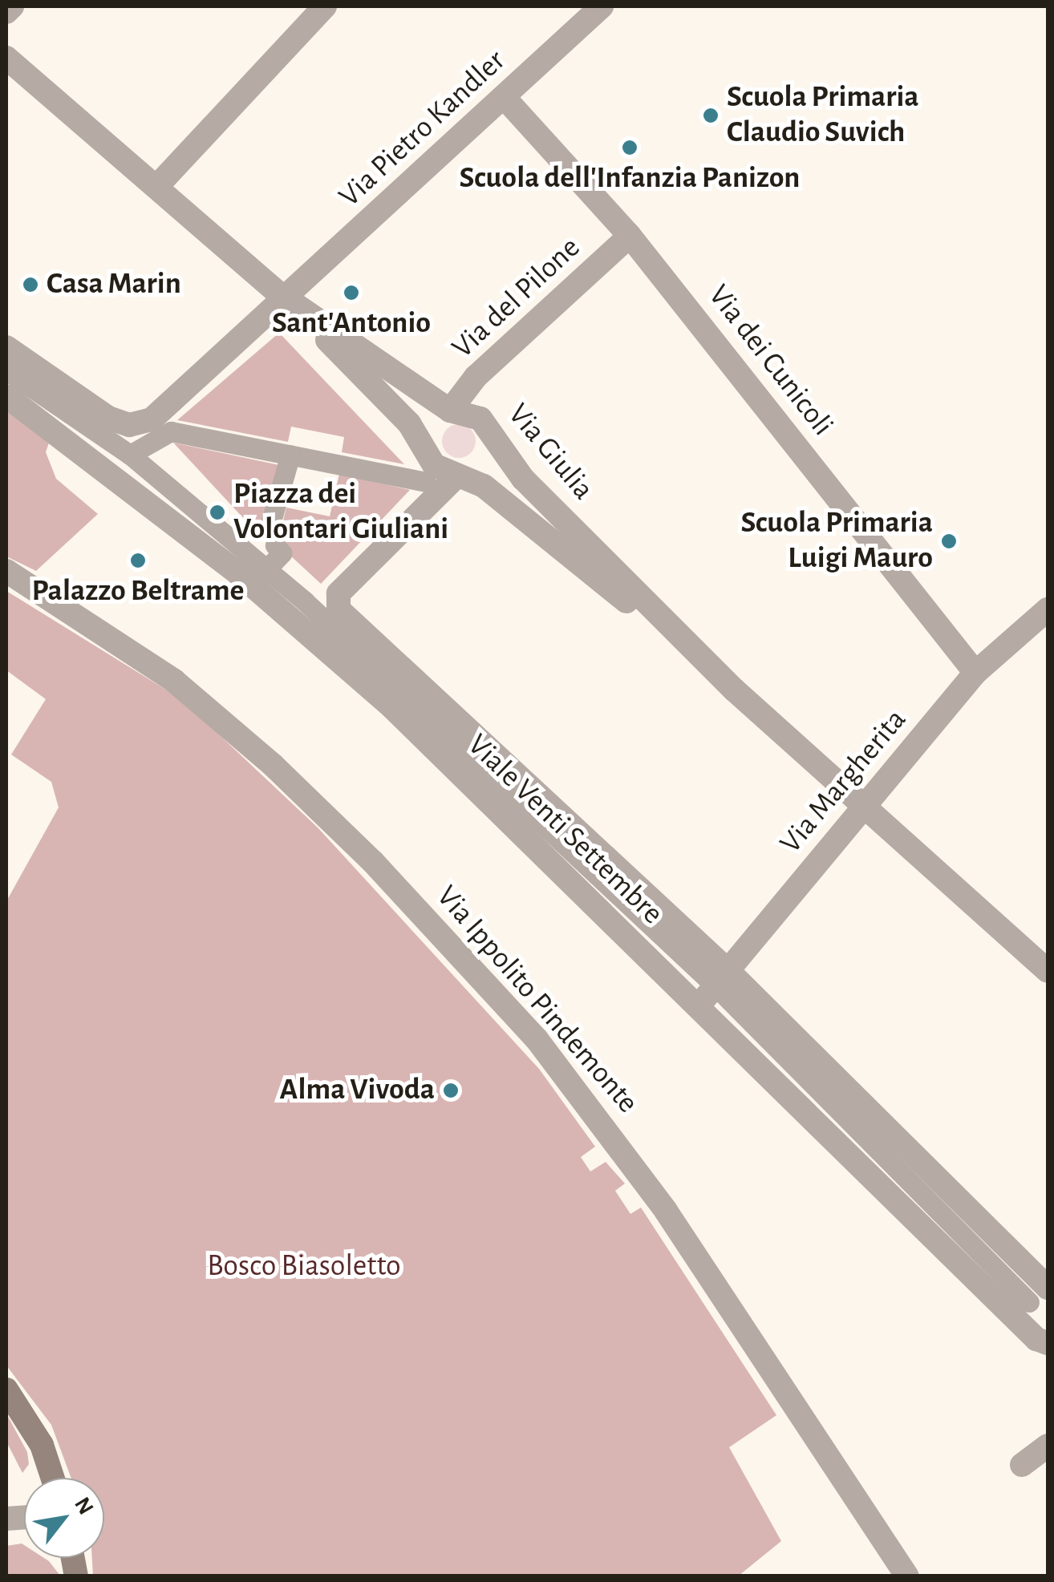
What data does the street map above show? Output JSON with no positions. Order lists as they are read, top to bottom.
{
  "streets": {
    "street": [
      "Via Pietro Kandler",
      "Via del Pilone",
      "Via dei Cunicoli",
      "Via Giulia",
      "Via Margherita",
      "Viale Venti Settembre",
      "Via Ippolito Pindemonte"
    ]
  },
  "crossings": [
    ["Via Pietro Kandler", "Via dei Cunicoli"],
    ["Via Pietro Kandler", "Via Giulia"],
    ["Via del Pilone", "Via dei Cunicoli"],
    ["Via del Pilone", "Via Giulia"],
    ["Via del Pilone", "Viale Venti Settembre"],
    ["Via dei Cunicoli", "Via Margherita"],
    ["Via Giulia", "Via Margherita"],
    ["Via Giulia", "Viale Venti Settembre"],
    ["Via Margherita", "Viale Venti Settembre"]
  ],
  "parks": ["Bosco Biasoletto"],
  "places": [
    "Scuola Primaria Claudio Suvich",
    "Scuola dell'Infanzia Panizon",
    "Casa Marin",
    "Sant'Antonio",
    "Piazza dei Volontari Giuliani",
    "Scuola Primaria Luigi Mauro",
    "Palazzo Beltrame",
    "Alma Vivoda"
  ],
  "north": "top right"
}
